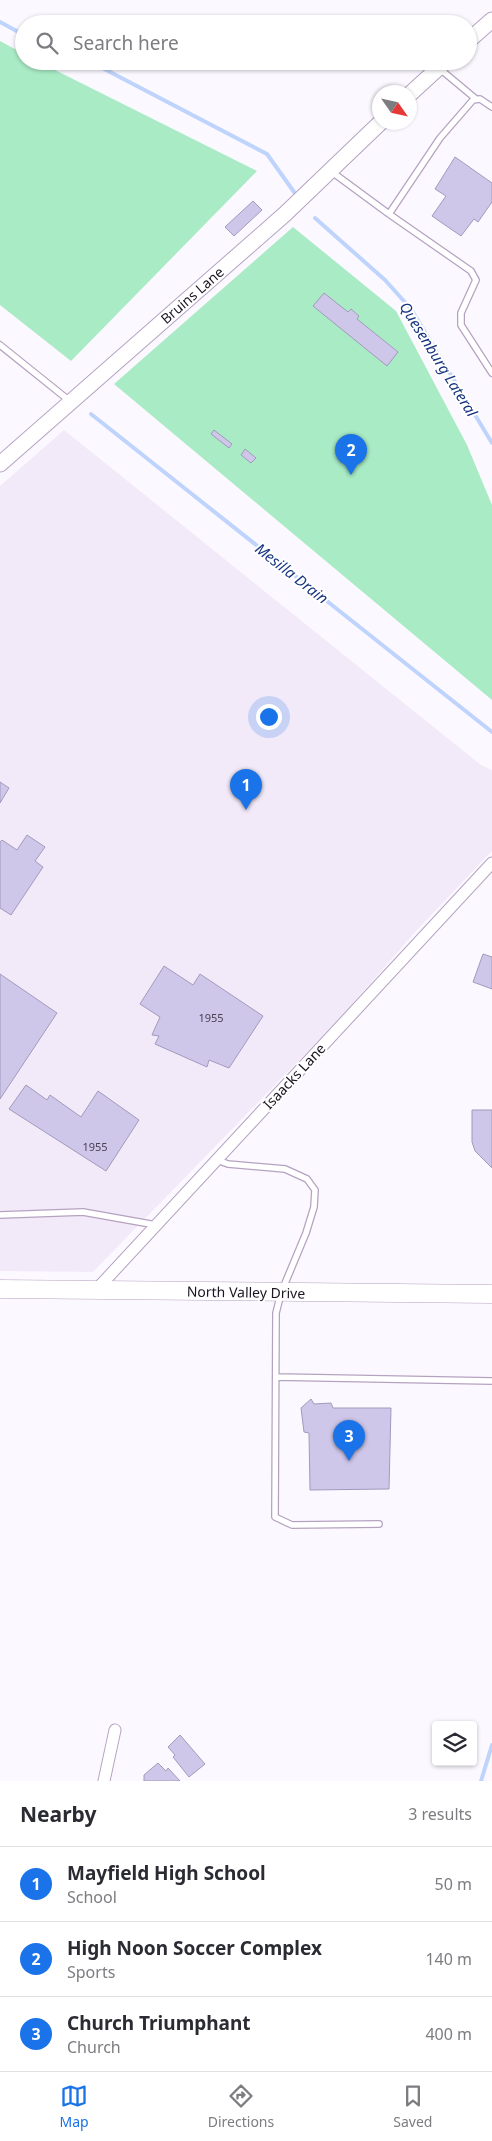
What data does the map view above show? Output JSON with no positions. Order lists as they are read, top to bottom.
{
  "streets": {
    "main road": ["North Valley Drive"],
    "street": ["Bruins Lane", "Isaacks Lane"]
  },
  "crossings": [
    ["Isaacks Lane", "North Valley Drive"]
  ],
  "water": ["Quesenburg Lateral", "Mesilla Drain"],
  "house_numbers": ["1955", "1955"],
  "north": "bottom right",
  "page": {
    "search": "Search here",
    "pins": ["2", "1", "3"],
    "heading": ["Nearby", "3 results"],
    "list": [
      {
        "mark": "1",
        "name": "Mayfield High School",
        "note": "School",
        "value": "50 m"
      },
      {
        "mark": "2",
        "name": "High Noon Soccer Complex",
        "note": "Sports",
        "value": "140 m"
      },
      {
        "mark": "3",
        "name": "Church Triumphant",
        "note": "Church",
        "value": "400 m"
      }
    ],
    "nav": ["Map", "Directions", "Saved"]
  }
}
